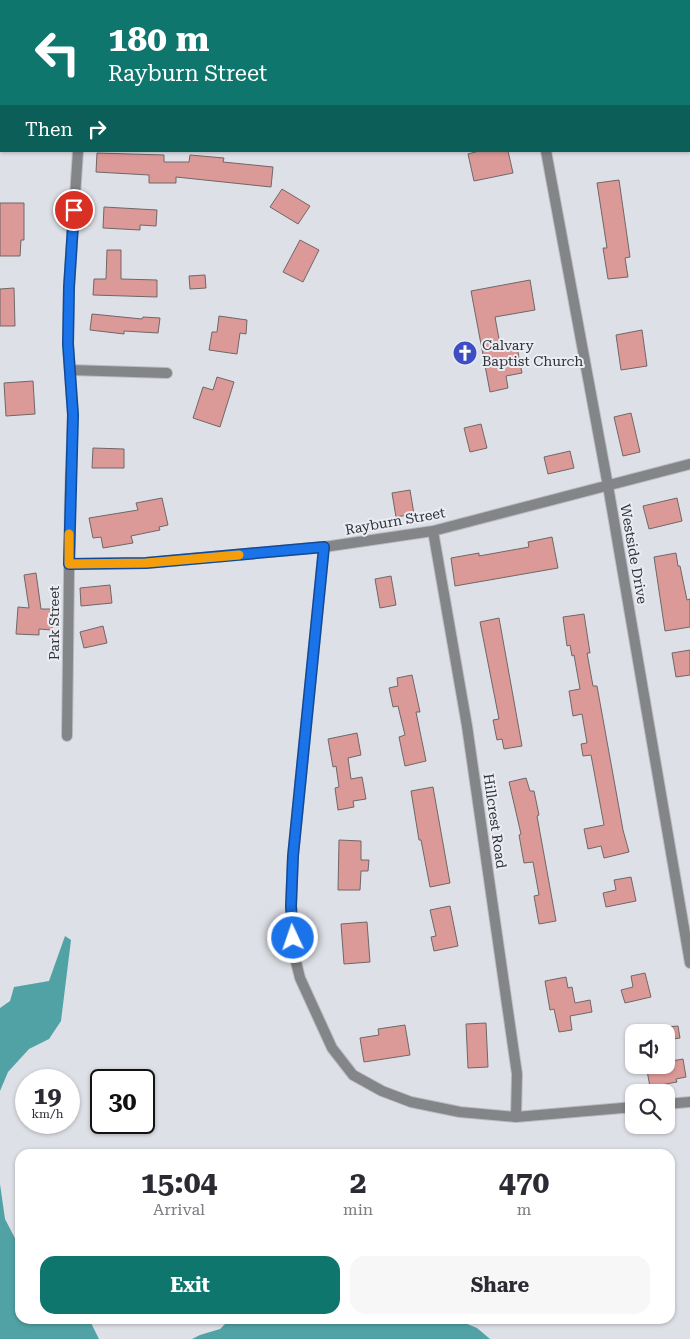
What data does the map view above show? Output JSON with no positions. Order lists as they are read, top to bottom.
{
  "streets": {
    "street": [
      "Rayburn Street",
      "Westside Drive",
      "Park Street",
      "Hillcrest Road"
    ]
  },
  "crossings": [
    ["Rayburn Street", "Westside Drive"],
    ["Rayburn Street", "Park Street"],
    ["Rayburn Street", "Hillcrest Road"]
  ],
  "places": {
    "church": ["Calvary Baptist Church"]
  },
  "page": {
    "turn": ["180 m", "Rayburn Street"],
    "then": "Then",
    "speed": "19 km/h",
    "limit": "30",
    "eta": [
      "15:04",
      "Arrival",
      "2",
      "min",
      "470",
      "m"
    ],
    "buttons": ["Exit", "Share"]
  }
}
